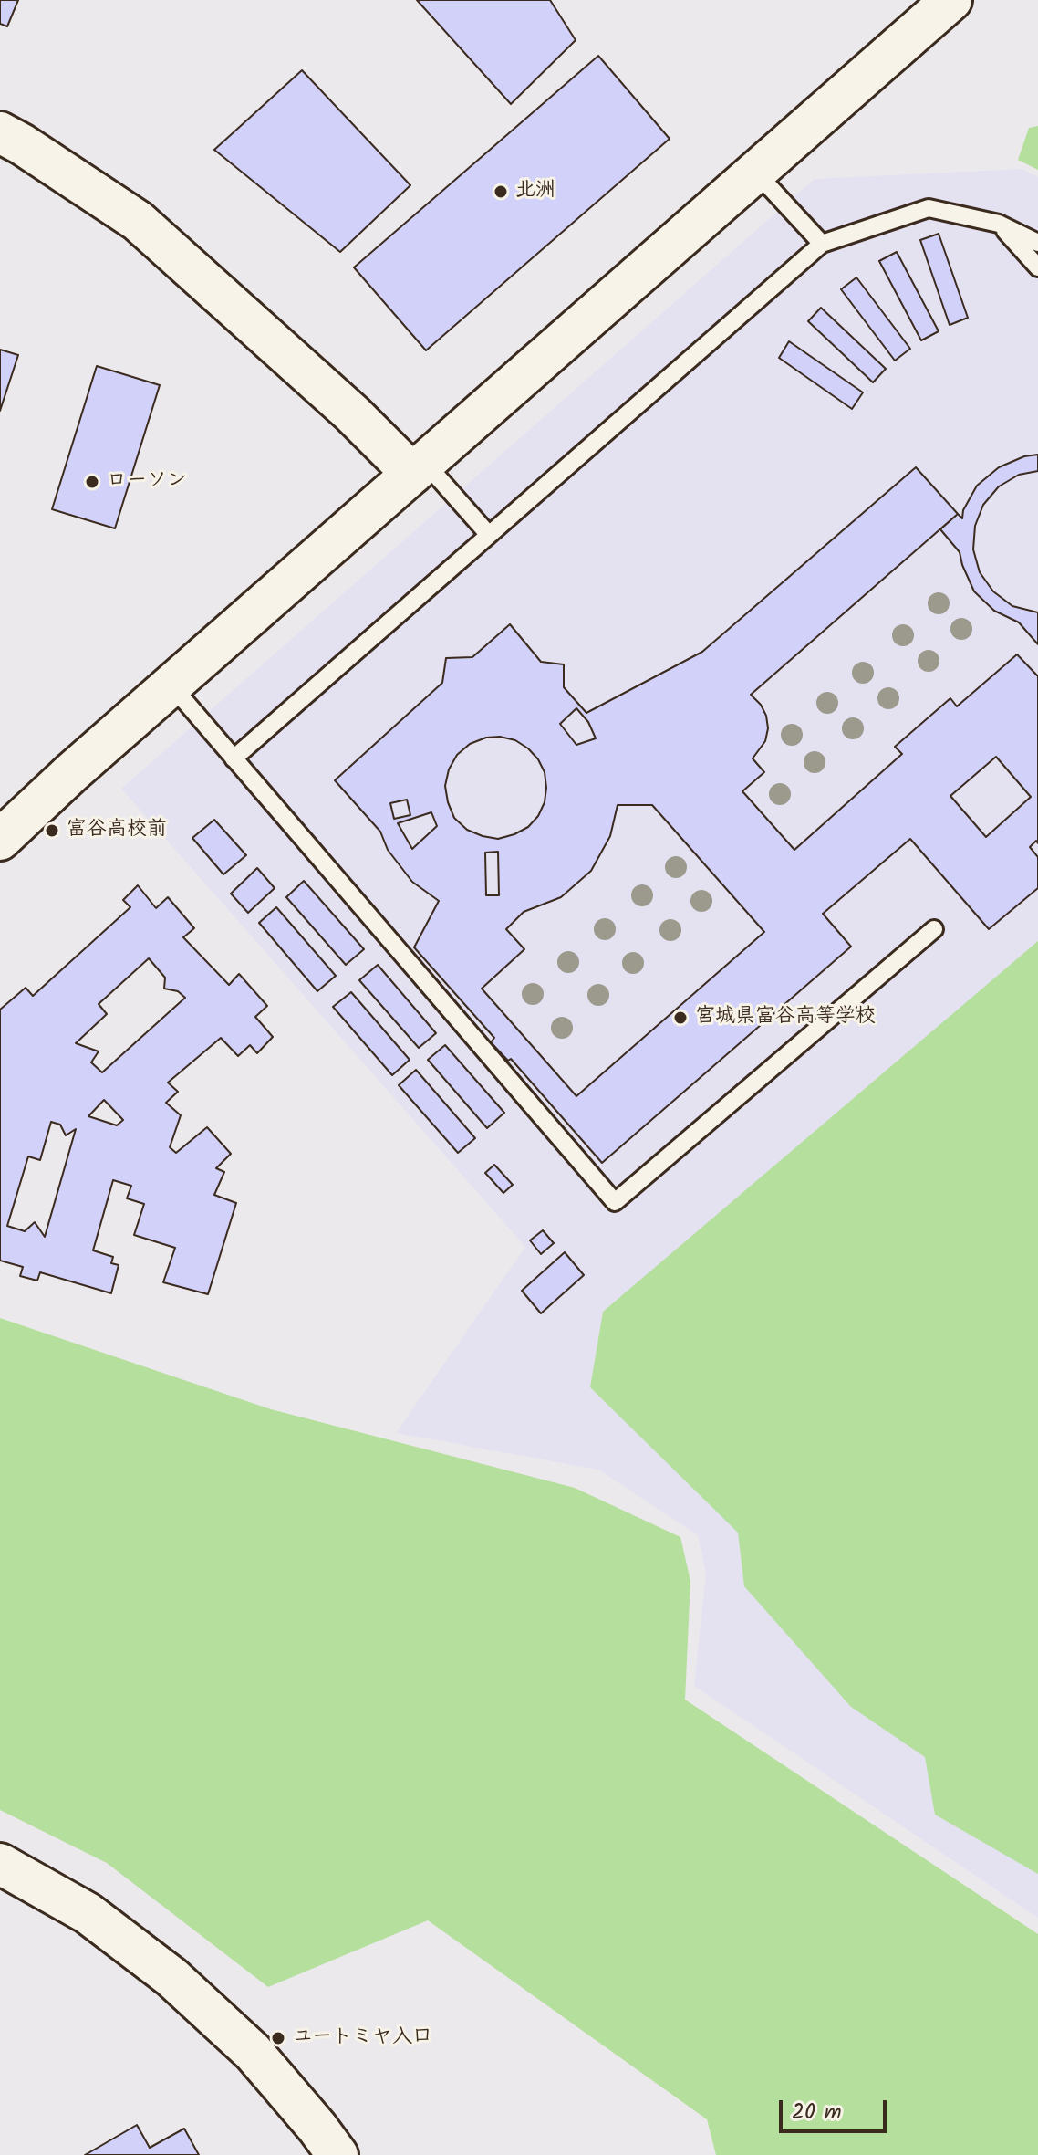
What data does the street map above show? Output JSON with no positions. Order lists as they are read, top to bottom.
{
  "places": [
    "北洲",
    "ローソン",
    "富谷高校前",
    "宮城県富谷高等学校",
    "ユートミヤ入口"
  ],
  "scale_bar": "20 m"
}
